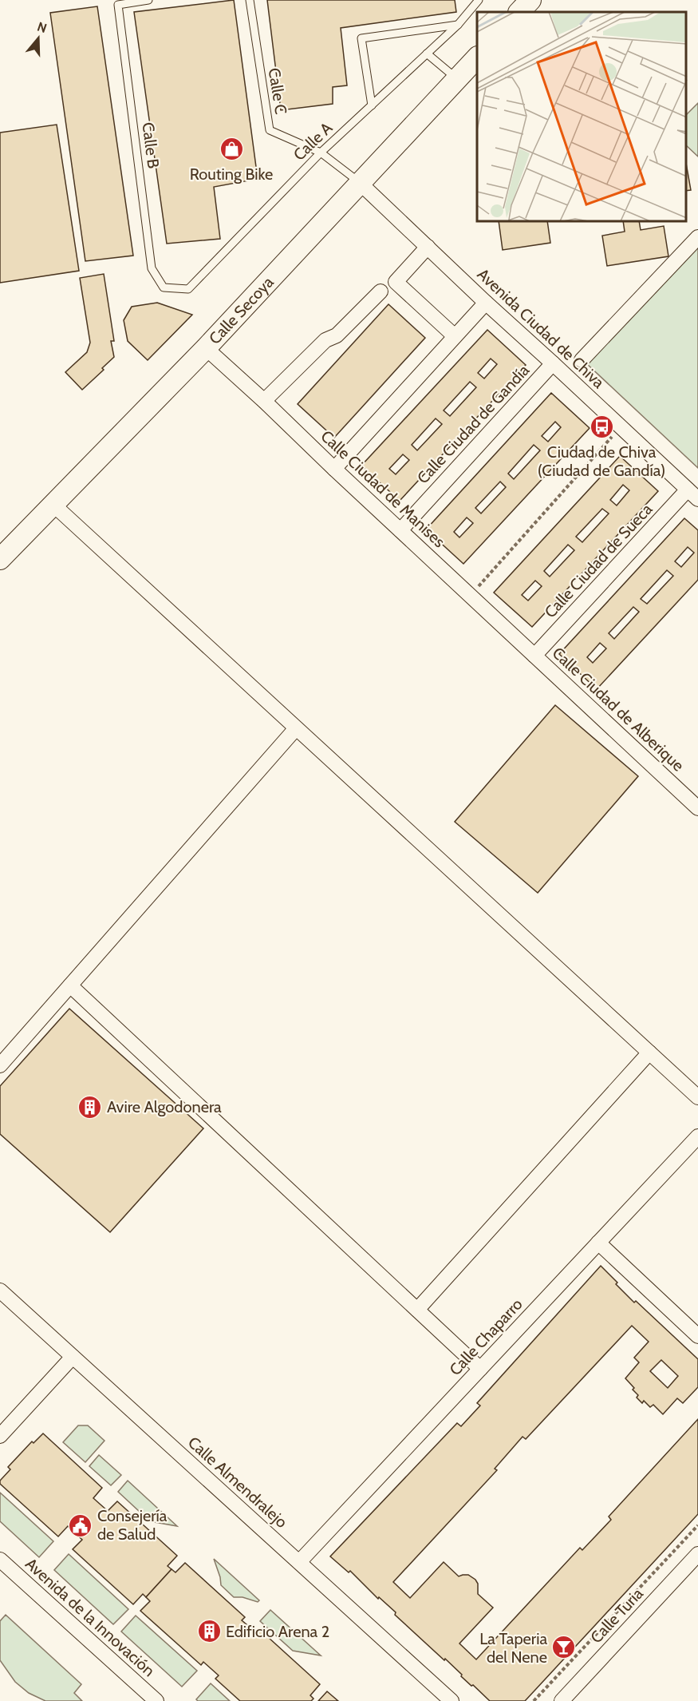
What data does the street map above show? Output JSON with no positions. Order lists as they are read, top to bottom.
{
  "streets": {
    "main road": ["Calle Secoya"],
    "street": [
      "Avenida Ciudad de Chiva",
      "Calle Ciudad de Gandía",
      "Calle Ciudad de Manises",
      "Calle Ciudad de Sueca",
      "Calle Ciudad de Alberique",
      "Calle Chaparro",
      "Calle Almendralejo",
      "Calle Turia",
      "Avenida de la Innovación"
    ],
    "lane": ["Calle C", "Calle A", "Calle B"]
  },
  "crossings": [
    ["Calle C", "Calle A"],
    ["Calle A", "Calle B"],
    ["Calle Secoya", "Avenida Ciudad de Chiva"],
    ["Calle Secoya", "Calle Ciudad de Manises"],
    ["Avenida Ciudad de Chiva", "Calle Ciudad de Gandía"],
    ["Avenida Ciudad de Chiva", "Calle Ciudad de Sueca"],
    ["Calle Ciudad de Gandía", "Calle Ciudad de Manises"],
    ["Calle Ciudad de Manises", "Calle Ciudad de Sueca"],
    ["Calle Ciudad de Manises", "Calle Ciudad de Alberique"],
    ["Calle Ciudad de Sueca", "Calle Ciudad de Alberique"],
    ["Calle Chaparro", "Calle Almendralejo"]
  ],
  "places": {
    "shop": ["Routing Bike"],
    "bus stop": ["Ciudad de Chiva (Ciudad de Gandía)"],
    "building": ["Avire Algodonera", "Edificio Arena 2"],
    "public building": ["Consejería de Salud"],
    "bar": ["La Taperia del Nene"]
  },
  "north": "top"
}
